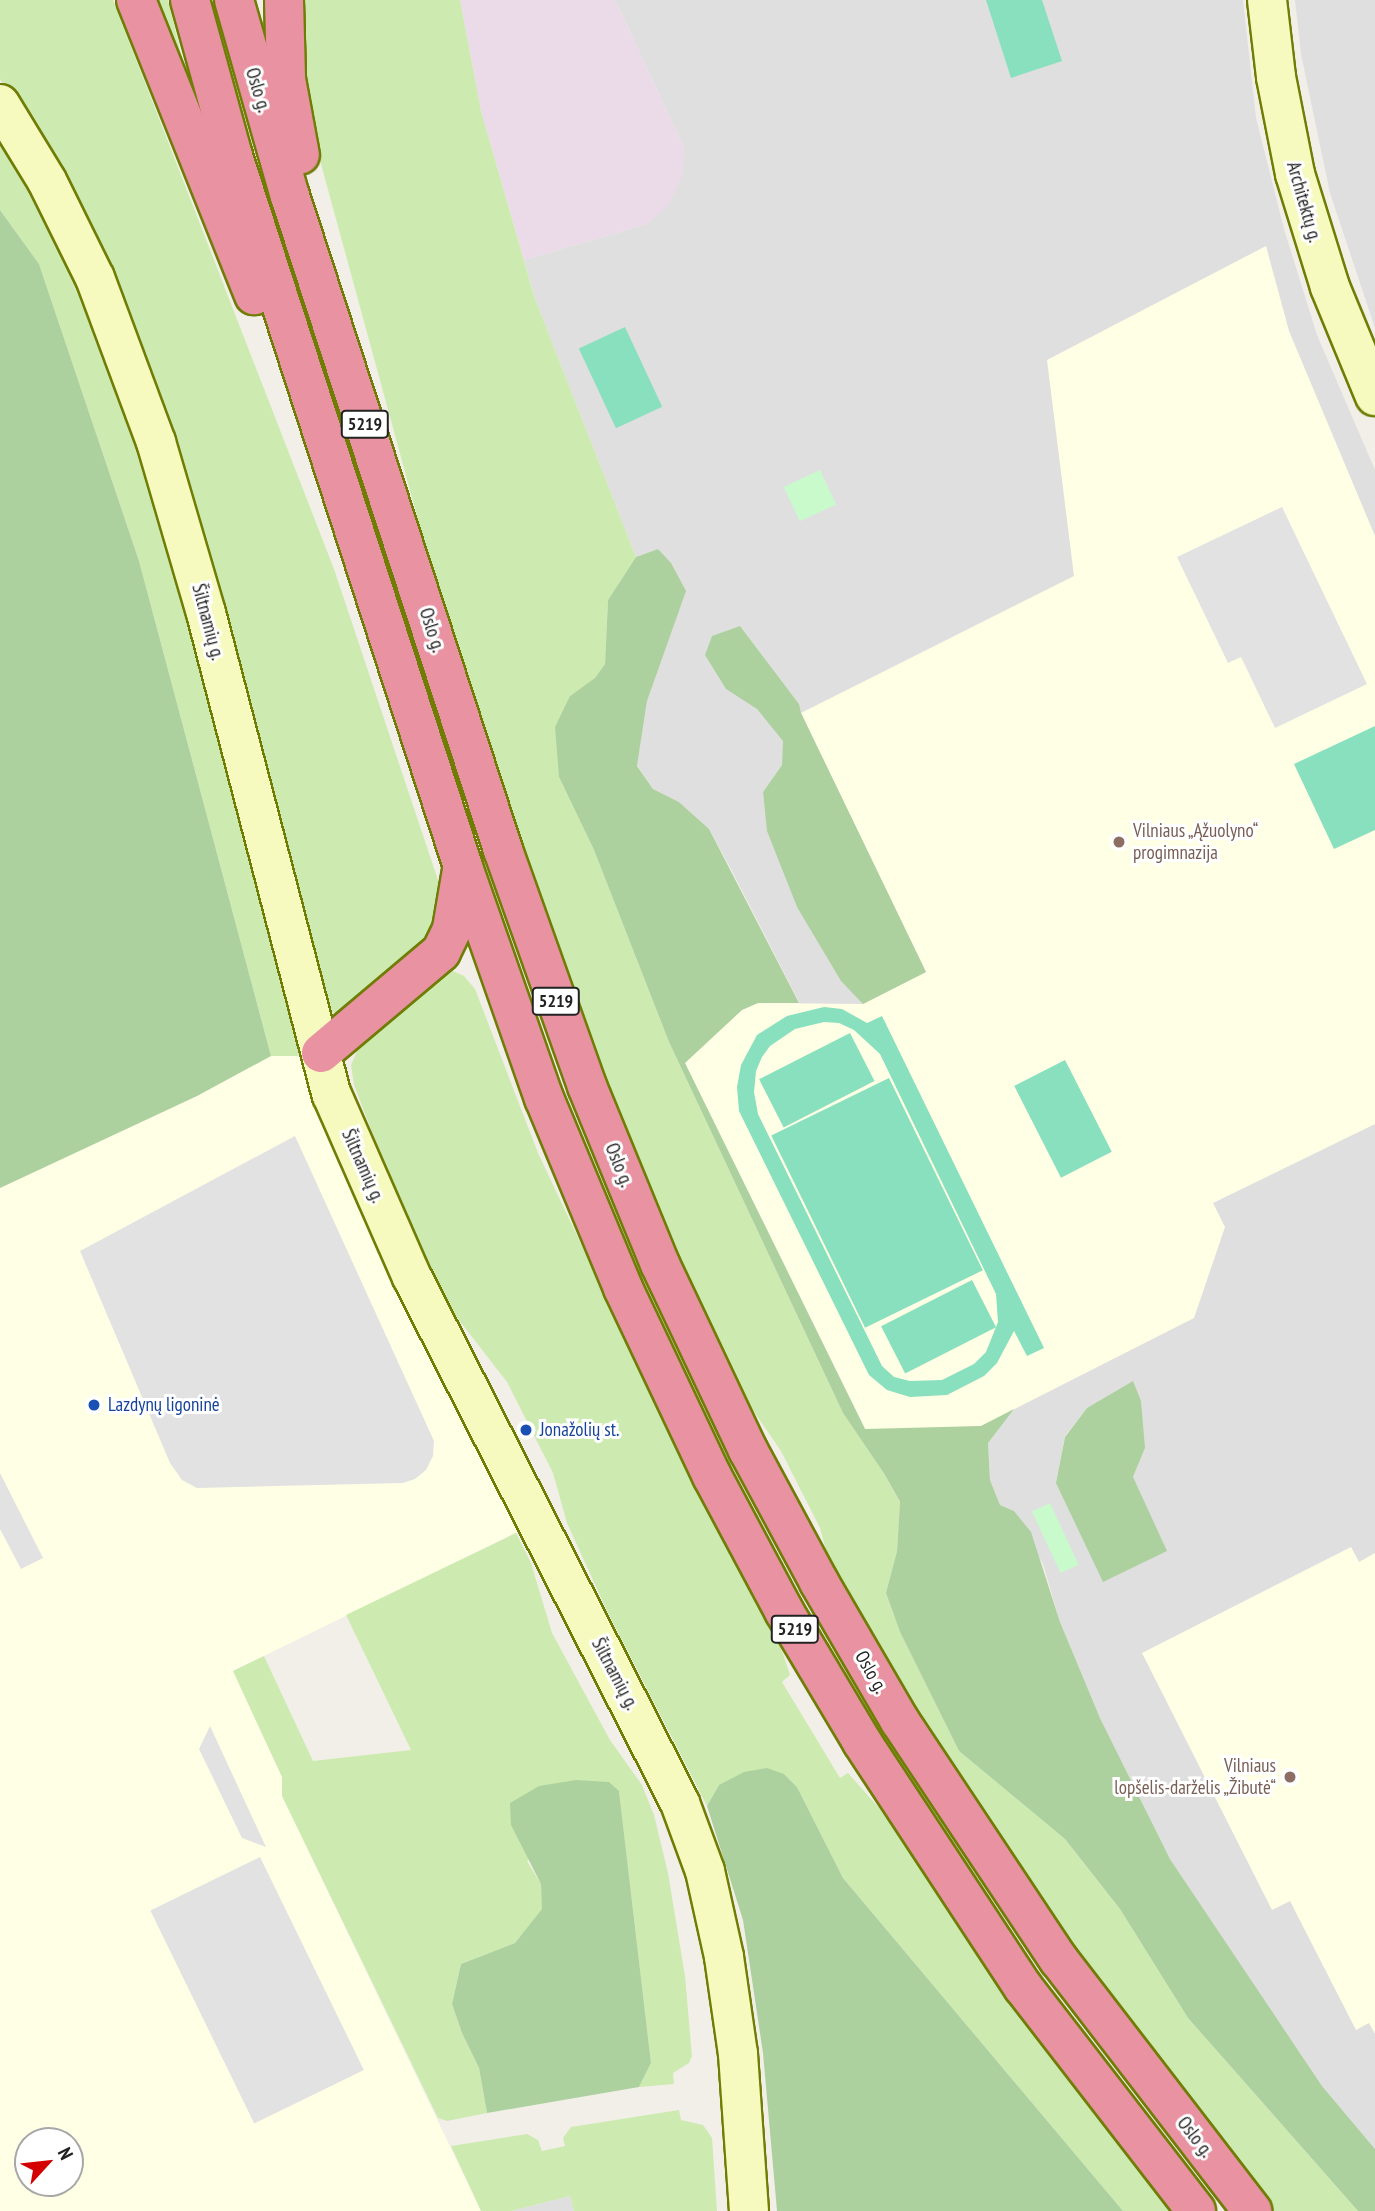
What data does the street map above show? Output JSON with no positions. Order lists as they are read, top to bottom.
{
  "streets": {
    "highway": ["Oslo g.", "5219"],
    "street": ["Architektų g.", "Šiltnamių g."]
  },
  "places": [
    "Vilniaus „Ąžuolyno“ progimnazija",
    "Lazdynų ligoninė",
    "Jonažolių st.",
    "Vilniaus lopšelis-darželis „Žibutė“"
  ],
  "north": "top right"
}
